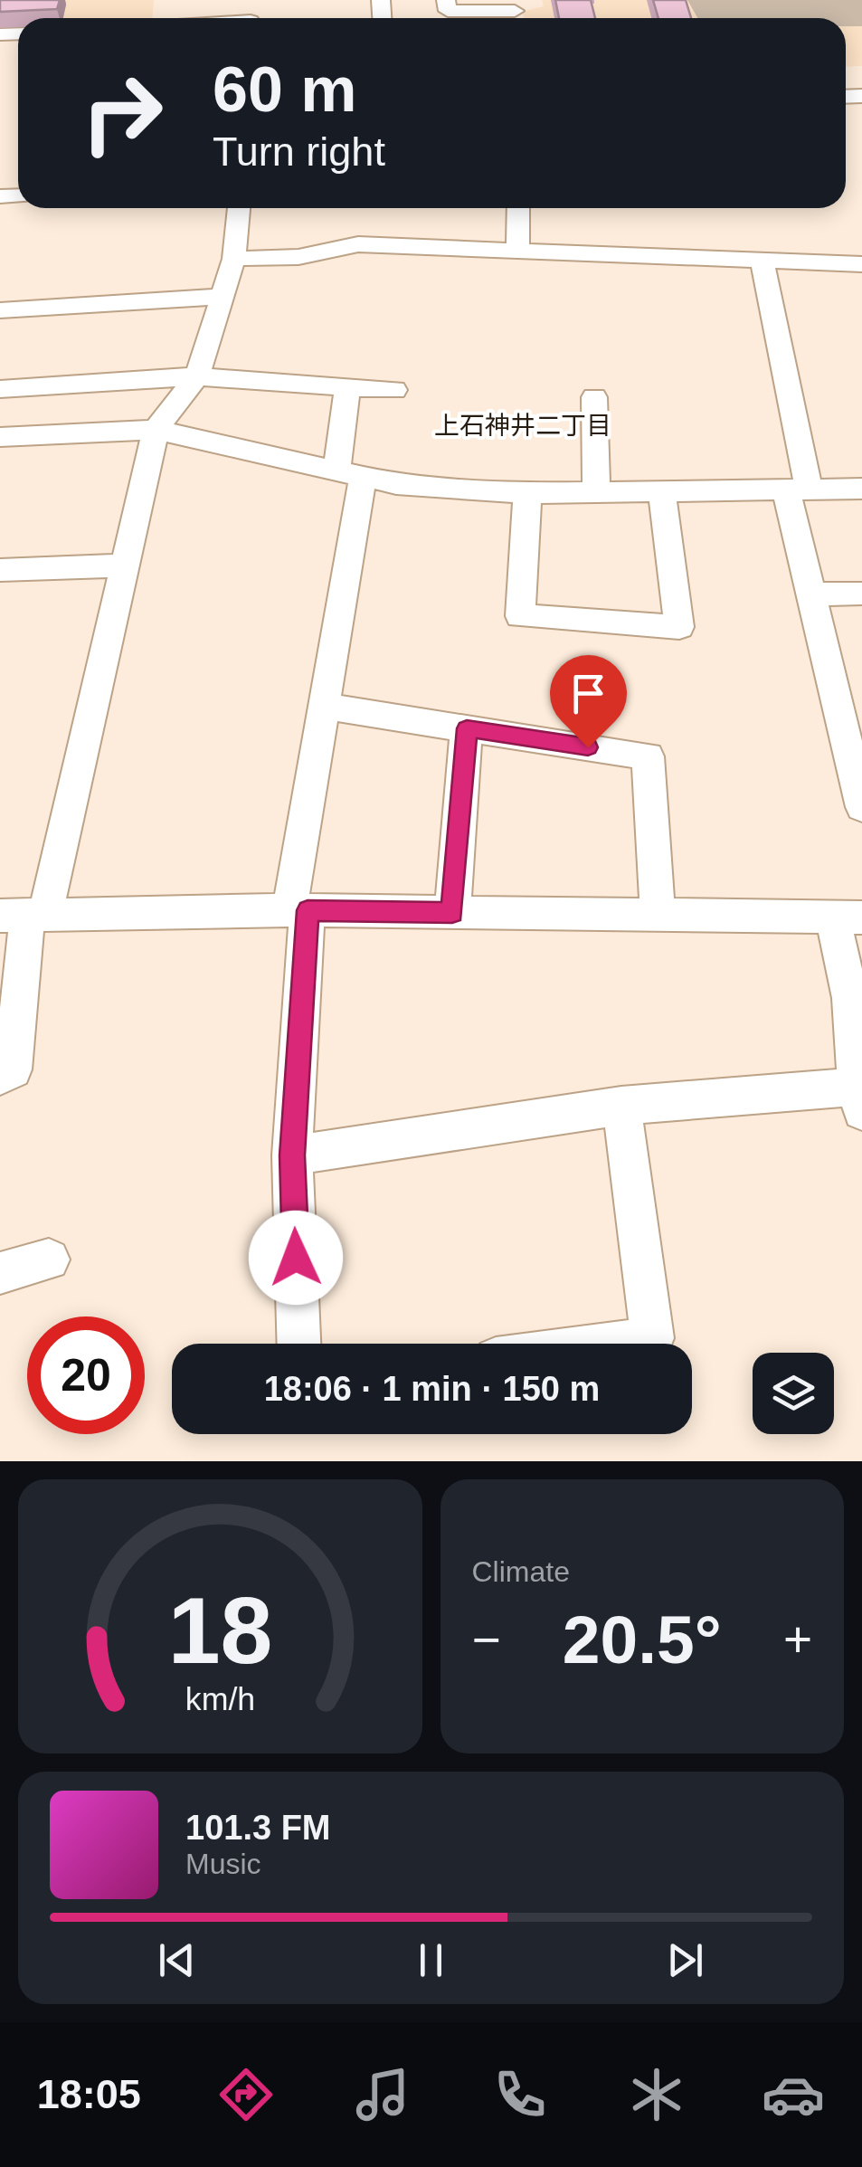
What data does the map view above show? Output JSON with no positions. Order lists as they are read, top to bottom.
{
  "districts": ["上石神井二丁目"],
  "page": {
    "turn": ["60 m", "Turn right"],
    "limit": "20",
    "trip": "18:06 · 1 min · 150 m",
    "tile": "Climate",
    "heat": ["−", "20.5°", "+"],
    "song": ["101.3 FM", "Music"],
    "tabs": "18:05",
    "gauge": ["18", "km/h"]
  }
}
